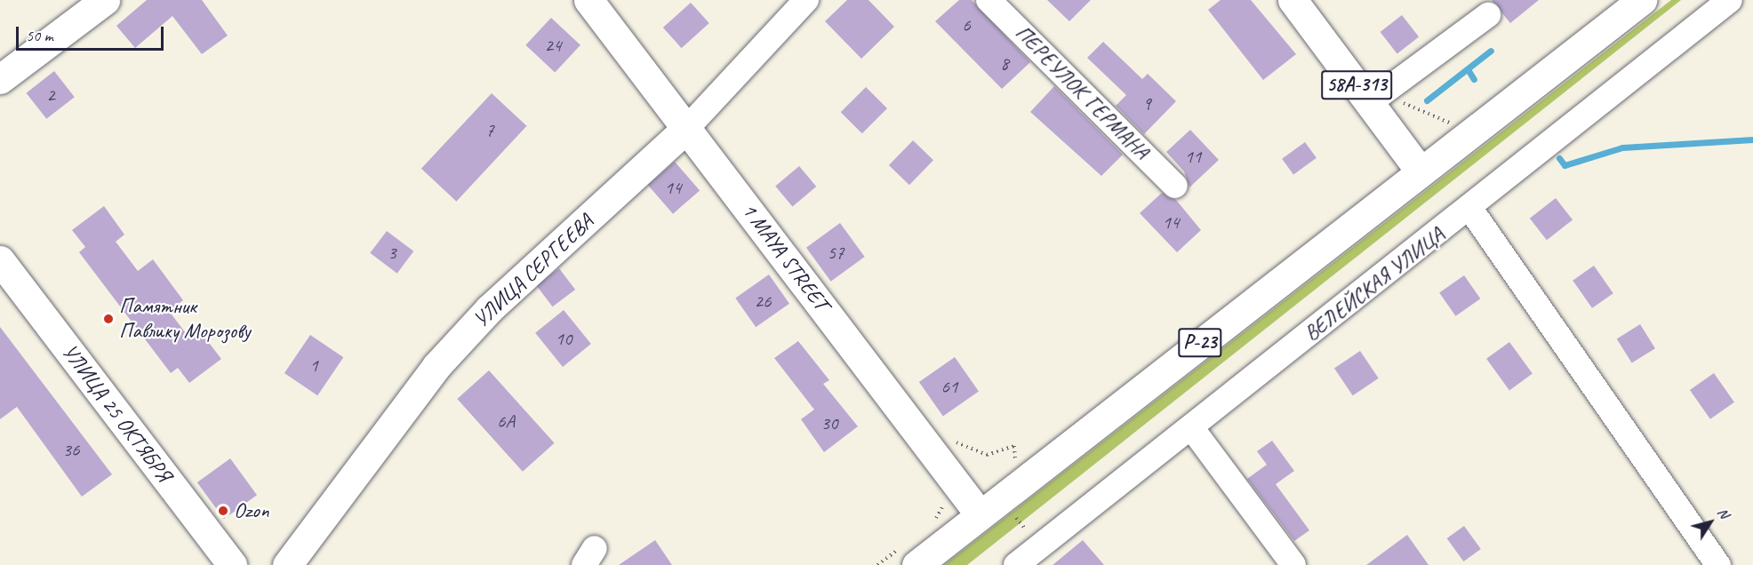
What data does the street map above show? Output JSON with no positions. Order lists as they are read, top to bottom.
{
  "streets": {
    "main road": [
      "58А-313",
      "1 MAYA STREET",
      "УЛИЦА СЕРГЕЕВА",
      "Р-23",
      "УЛИЦА 25 ОКТЯБРЯ"
    ],
    "street": ["ПЕРЕУЛОК ГЕРМАНА", "ВЕЛЕЙСКАЯ УЛИЦА"]
  },
  "crossings": [
    ["58А-313", "Р-23"],
    ["1 MAYA STREET", "УЛИЦА СЕРГЕЕВА"],
    ["1 MAYA STREET", "Р-23"]
  ],
  "places": ["Памятник Павлику Морозову", "Ozon"],
  "house_numbers": [
    "6",
    "24",
    "8",
    "2",
    "9",
    "7",
    "11",
    "14",
    "14",
    "3",
    "57",
    "26",
    "10",
    "1",
    "61",
    "6А",
    "30",
    "36"
  ],
  "scale_bar": "50 m",
  "north": "top right"
}
